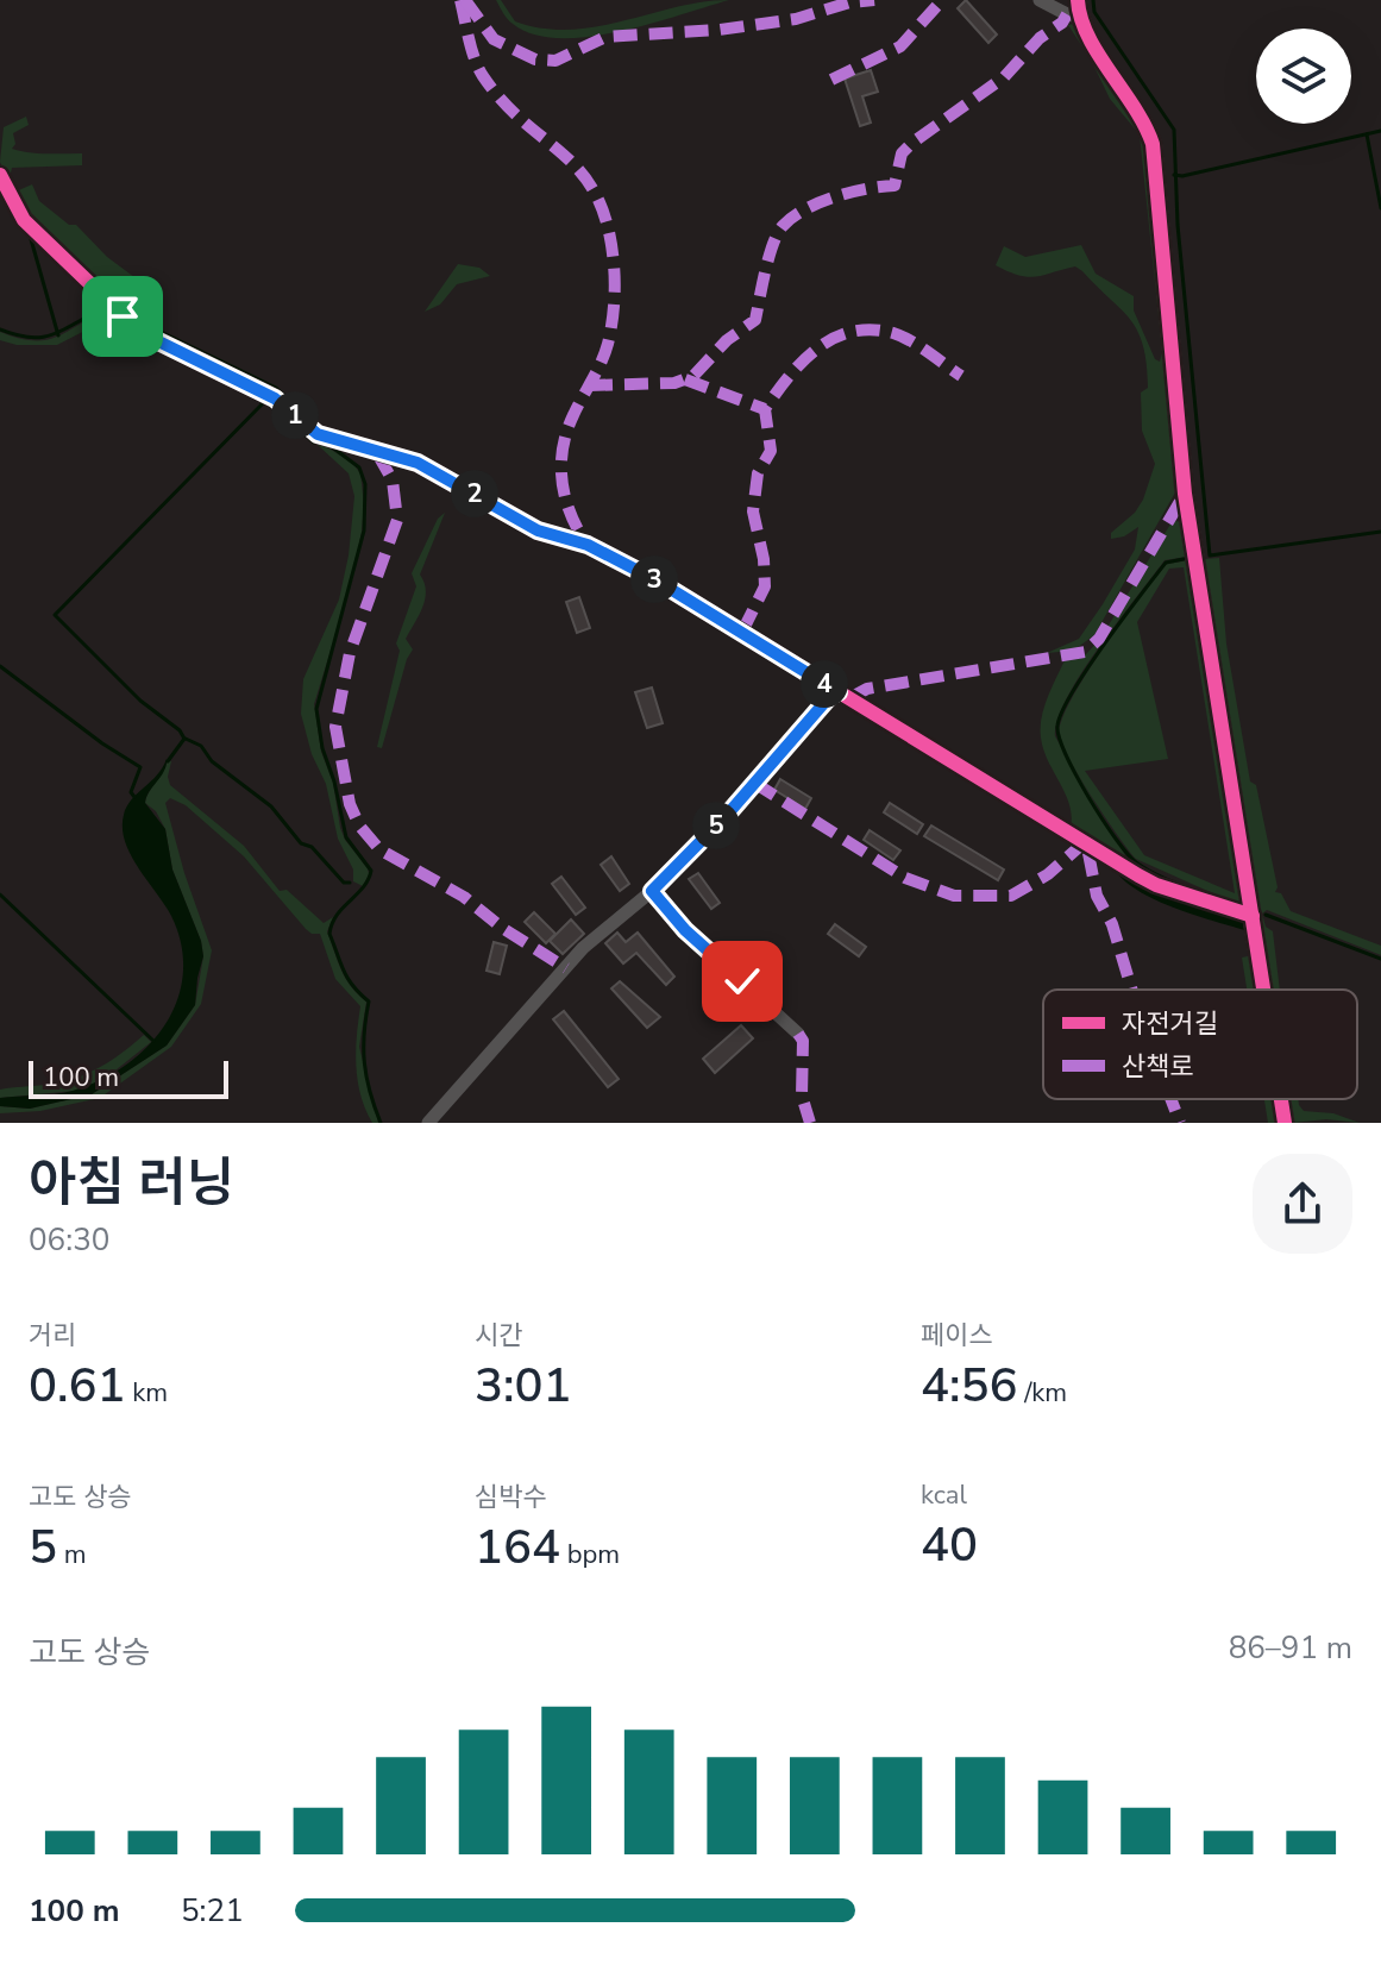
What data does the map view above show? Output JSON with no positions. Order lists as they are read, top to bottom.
{
  "legend": ["자전거길", "산책로"],
  "scale_bar": "100 m",
  "page": {
    "pins": [
      "1",
      "2",
      "3",
      "4",
      "5"
    ],
    "scale": "100 m",
    "heading": ["아침 러닝", "06:30"],
    "stats": [
      ["거리", "0.61 km"],
      ["시간", "3:01"],
      ["페이스", "4:56 /km"],
      ["고도 상승", "5 m"],
      ["심박수", "164 bpm"],
      ["kcal", "40"]
    ],
    "chart": ["고도 상승", "86–91 m"],
    "list": [
      {
        "name": "100 m",
        "note": "5:21"
      }
    ]
  }
}
